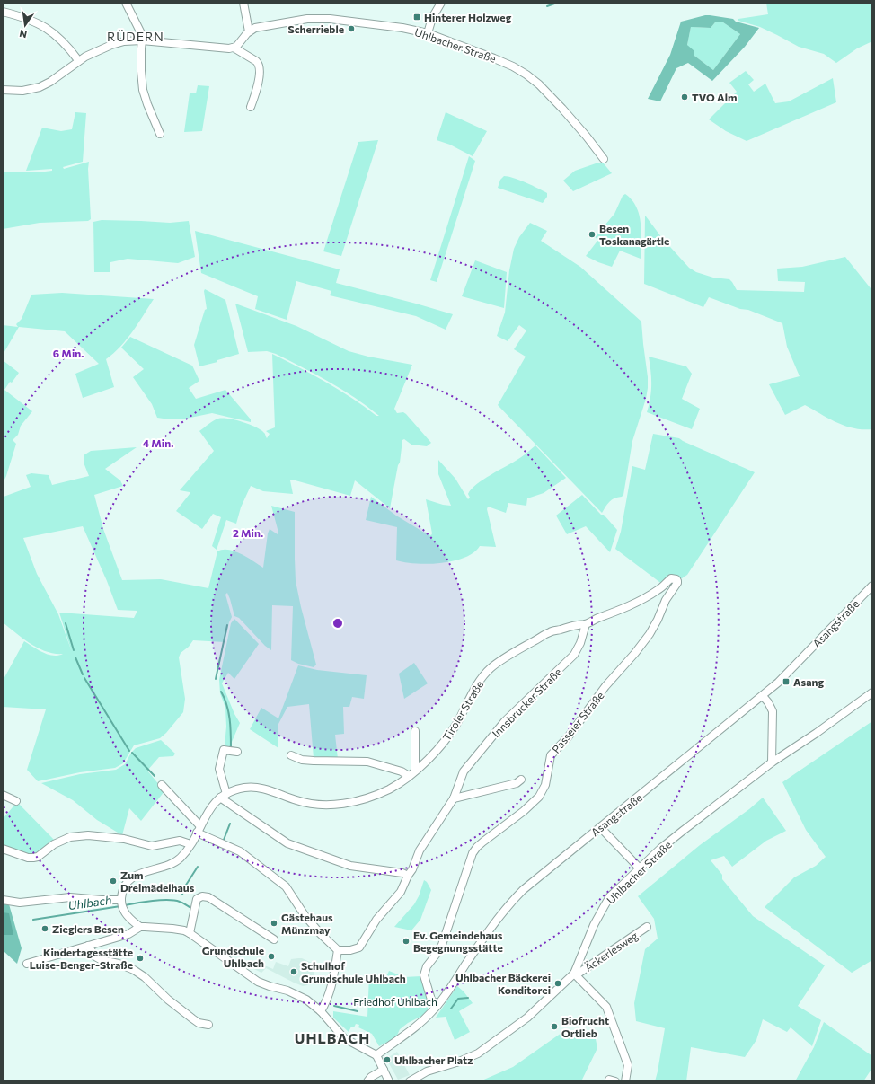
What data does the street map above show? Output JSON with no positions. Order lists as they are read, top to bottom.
{
  "streets": {
    "street": [
      "Uhlbacher Straße",
      "Asangstraße",
      "Innsbrucker Straße",
      "Tiroler Straße",
      "Passeier Straße",
      "Äckerlesweg"
    ]
  },
  "crossings": [
    ["Uhlbacher Straße", "Äckerlesweg"],
    ["Asangstraße", "Passeier Straße"],
    ["Innsbrucker Straße", "Passeier Straße"],
    ["Tiroler Straße", "Passeier Straße"]
  ],
  "districts": ["RÜDERN", "UHLBACH"],
  "water": ["Uhlbach"],
  "parks": ["Friedhof Uhlbach"],
  "places": {
    "transit": ["Hinterer Holzweg", "Asang"],
    "other": [
      "Scherrieble",
      "TVO Alm",
      "Besen Toskanagärtle",
      "Zum Dreimädelhaus",
      "Gästehaus Münzmay",
      "Zieglers Besen",
      "Ev. Gemeindehaus Begegnungsstätte",
      "Grundschule Uhlbach",
      "Kindertagesstätte Luise-Benger-Straße",
      "Schulhof Grundschule Uhlbach",
      "Uhlbacher Bäckerei Konditorei",
      "Biofrucht Ortlieb",
      "Uhlbacher Platz"
    ]
  },
  "north": "bottom",
  "rings": ["6 Min.", "4 Min.", "2 Min."]
}
